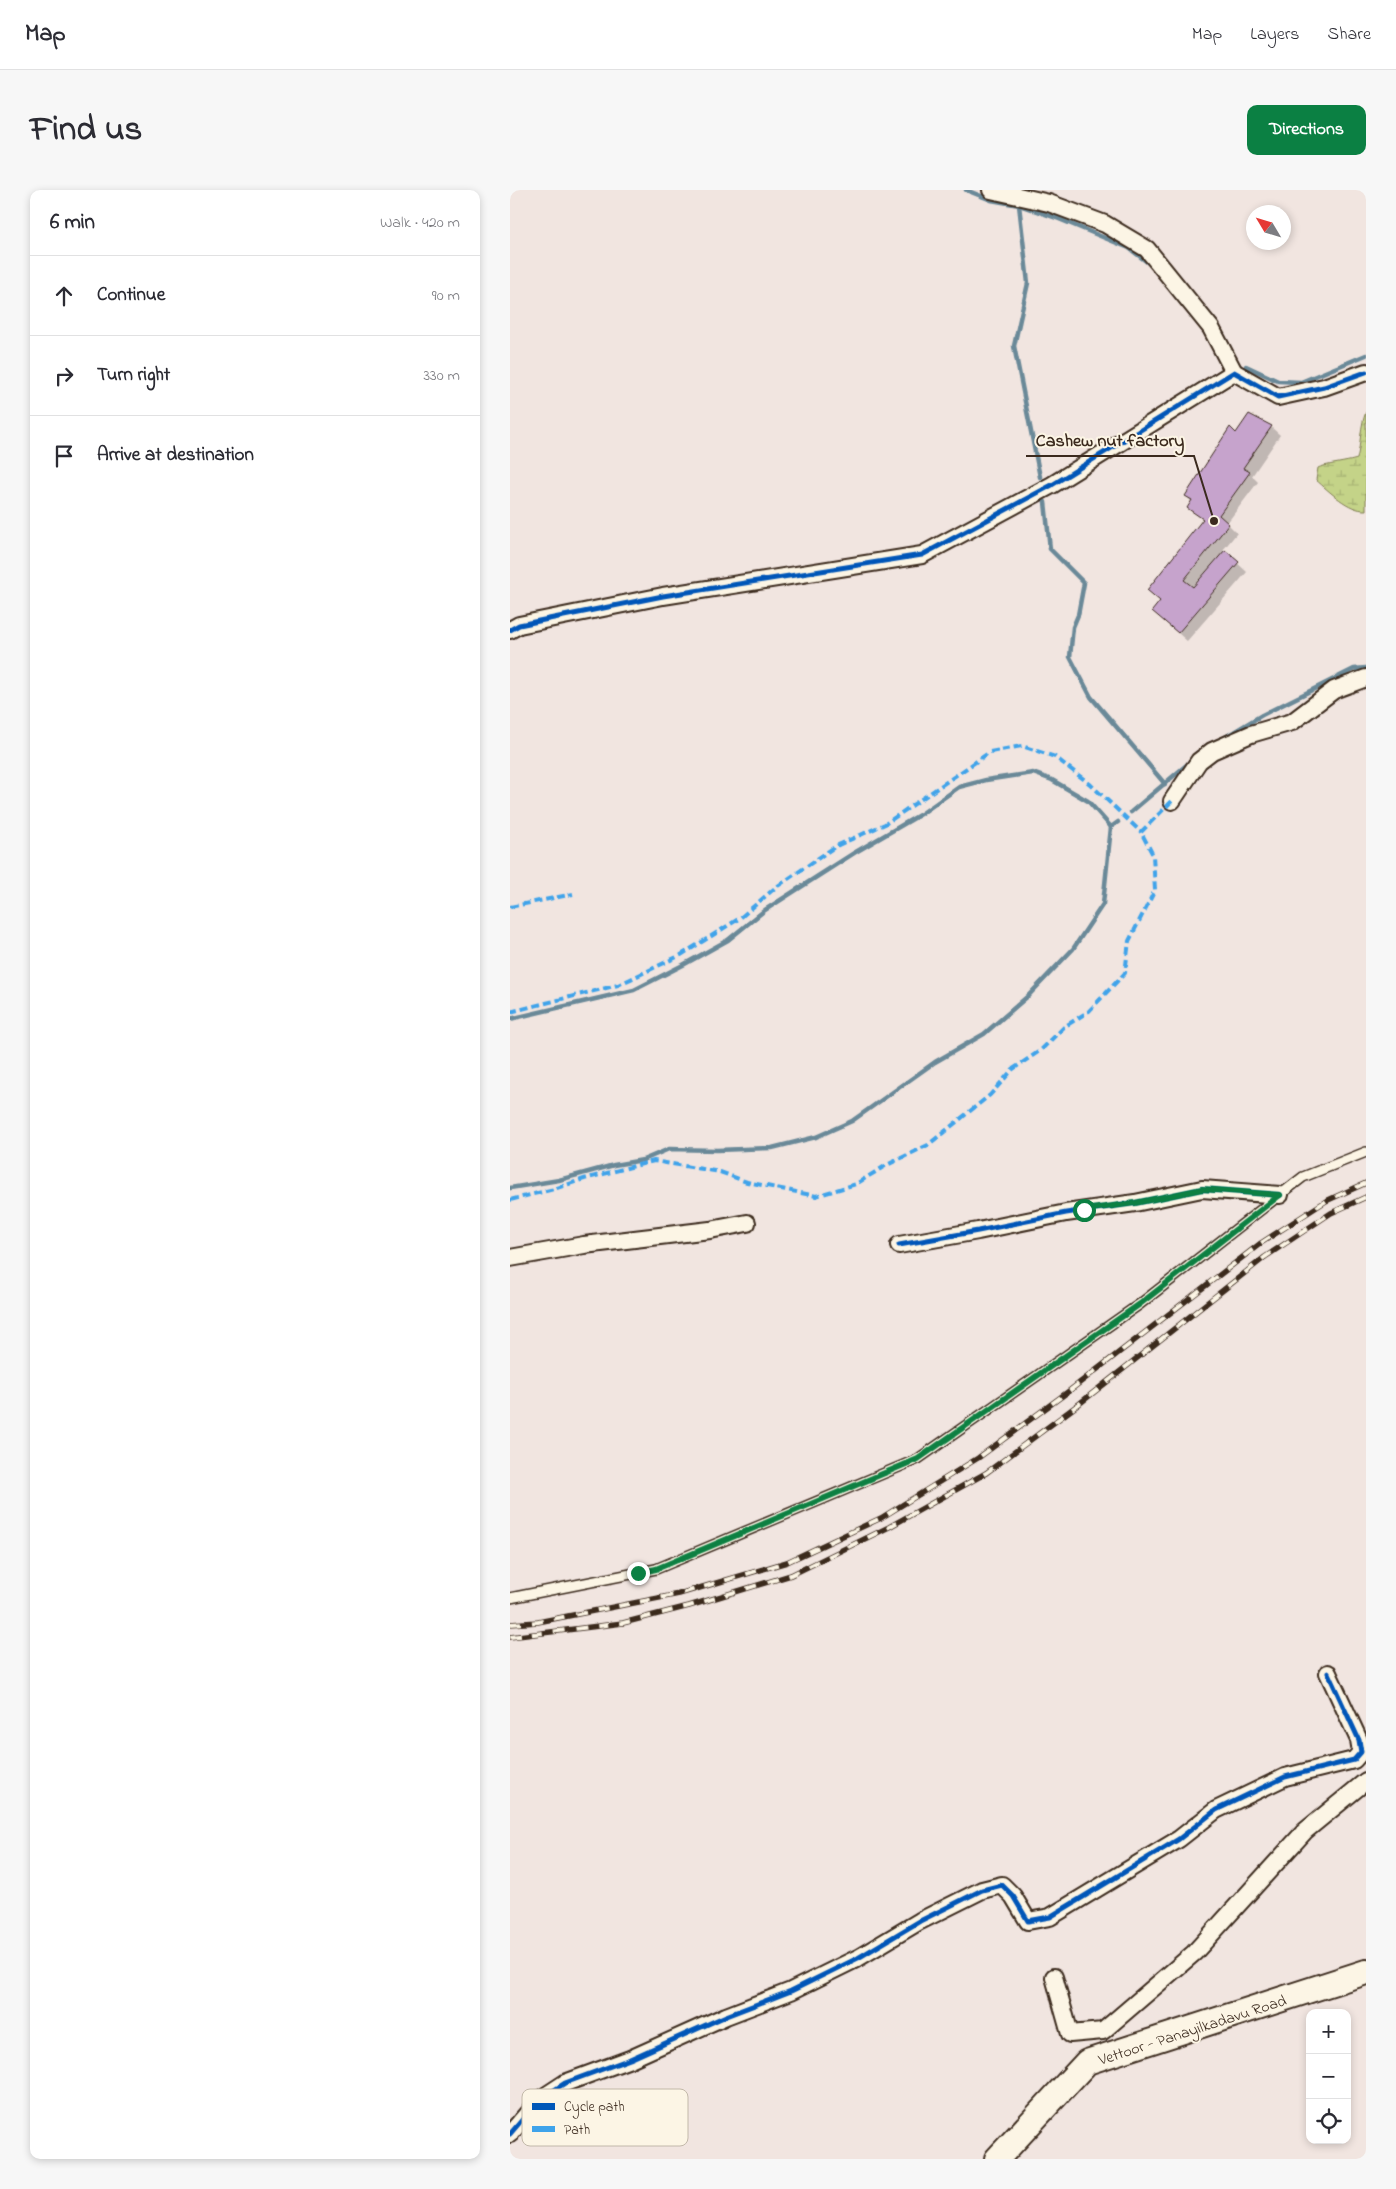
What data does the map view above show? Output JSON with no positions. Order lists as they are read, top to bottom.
{
  "streets": {
    "main road": ["Vettoor - Panayilkadavu Road"]
  },
  "places": ["Cashew nut factory"],
  "legend": ["Cycle path", "Path"],
  "north": "top left",
  "page": {
    "header": "Map",
    "nav": ["Map", "Layers", "Share"],
    "title": "Find us",
    "buttons": "Directions",
    "heading": ["6 min", "Walk · 420 m"],
    "list": [
      ["Continue", "90 m"],
      ["Turn right", "330 m"],
      "Arrive at destination"
    ],
    "map_buttons": ["+", "−"]
  }
}
